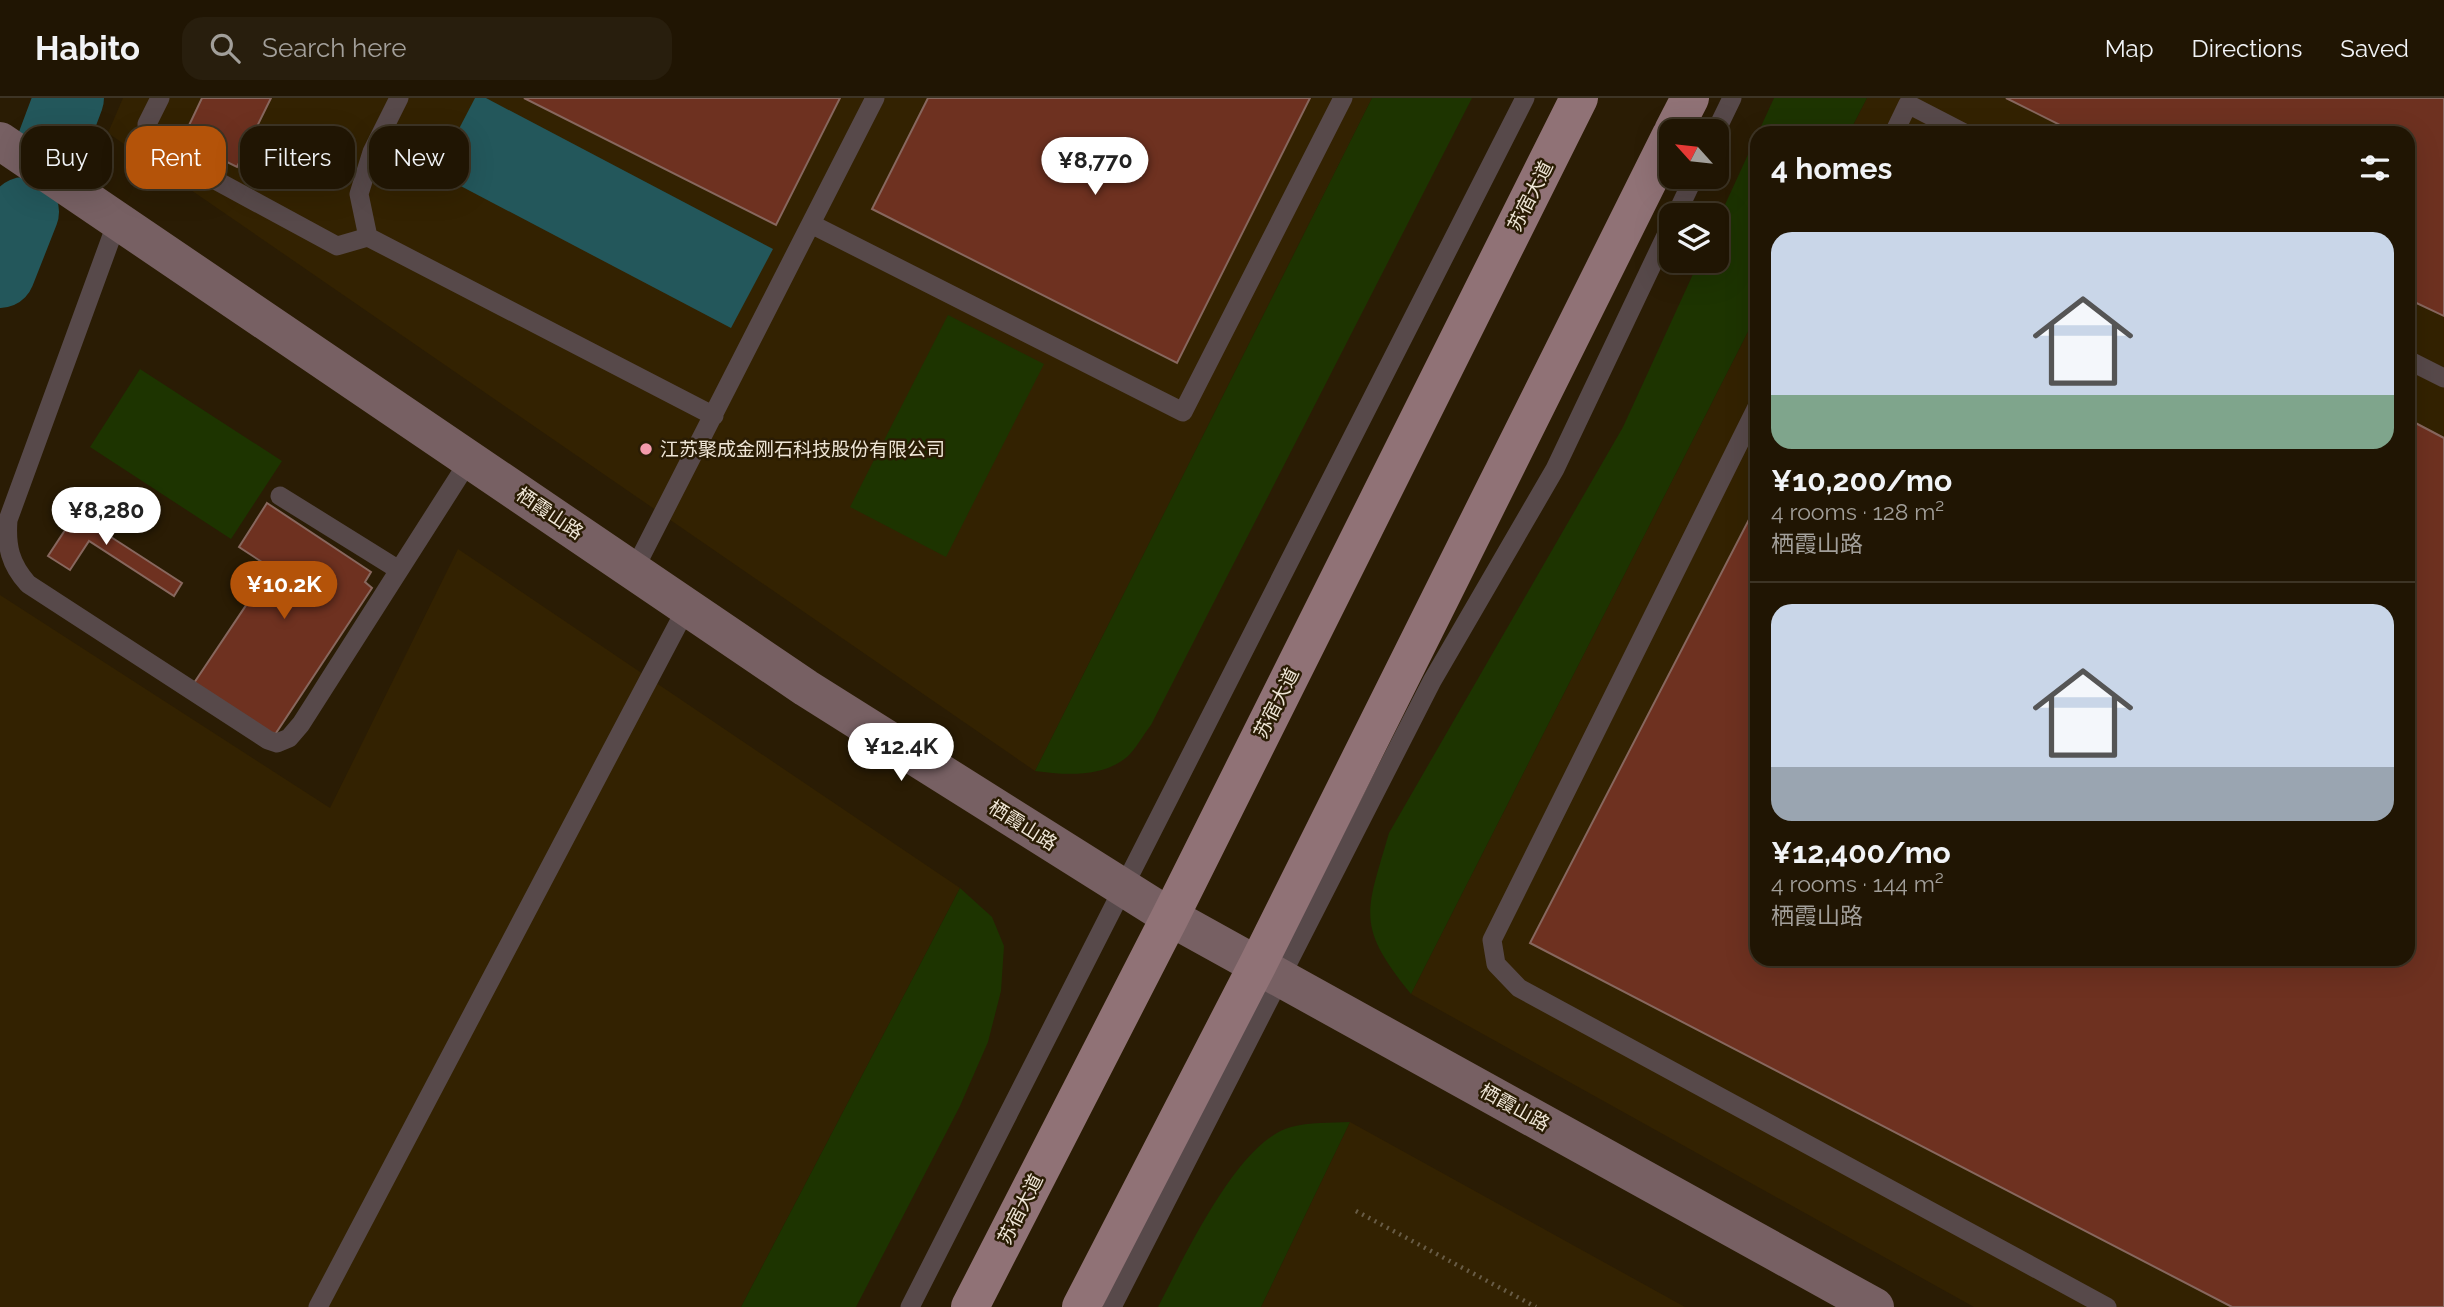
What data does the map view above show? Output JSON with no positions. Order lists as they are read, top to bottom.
{
  "streets": {
    "main road": ["苏宿大道"],
    "street": ["栖霞山路"]
  },
  "crossings": [
    ["苏宿大道", "栖霞山路"]
  ],
  "places": ["江苏聚成金刚石科技股份有限公司"],
  "north": "top left",
  "page": {
    "header": "Habito",
    "search": "Search here",
    "nav": ["Map", "Directions", "Saved"],
    "chip": [
      "Buy",
      "Rent",
      "Filters",
      "New"
    ],
    "heading": "4 homes",
    "price": [
      "¥8,770",
      "¥8,280",
      "¥10.2K",
      "¥12.4K"
    ],
    "list": [
      {
        "name": "¥10,200/mo",
        "note": "4 rooms · 128 m² · 栖霞山路"
      },
      {
        "name": "¥12,400/mo",
        "note": "4 rooms · 144 m² · 栖霞山路"
      }
    ]
  }
}
